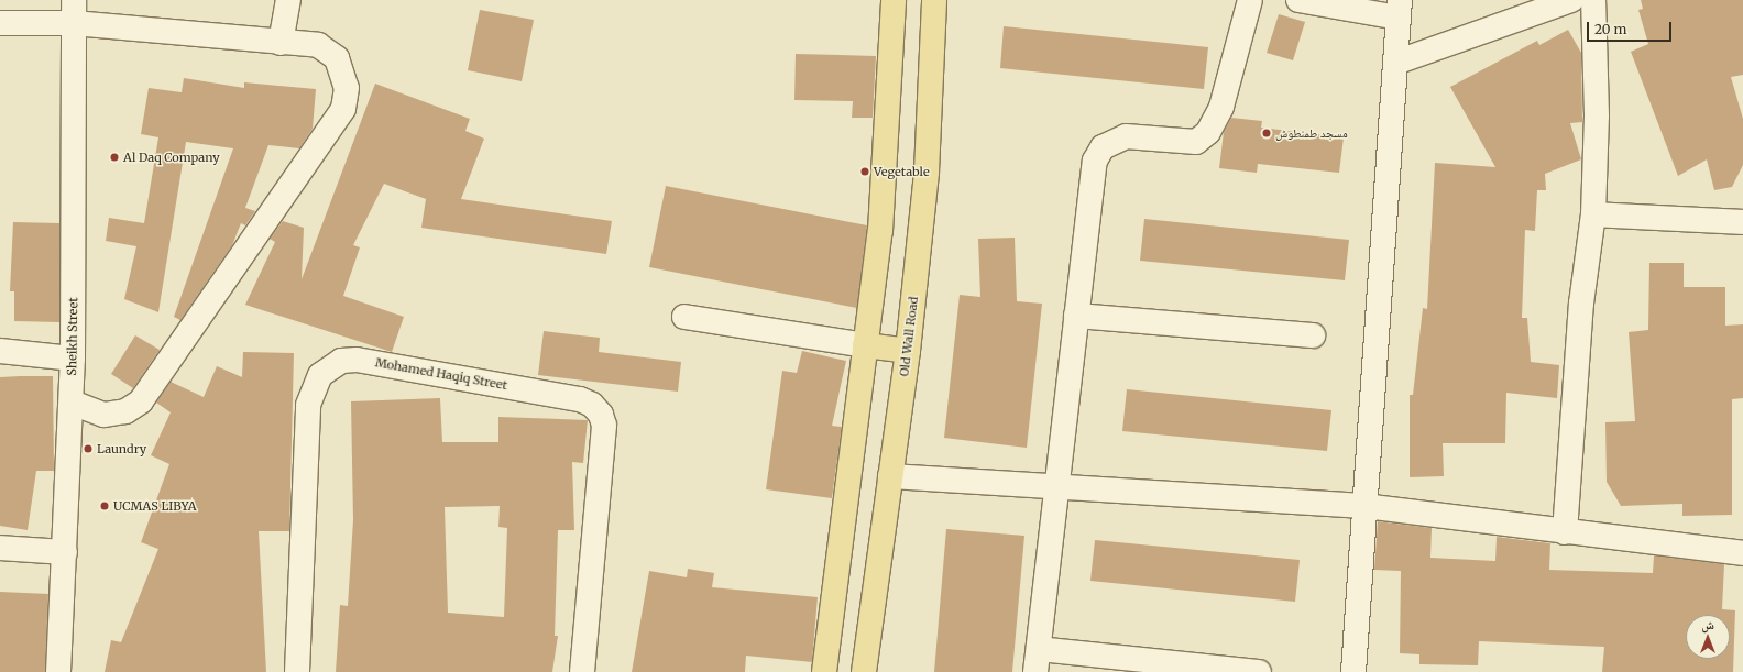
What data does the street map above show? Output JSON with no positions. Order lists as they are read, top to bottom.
{
  "streets": {
    "main road": ["Old Wall Road"],
    "street": ["Sheikh Street", "Mohamed Haqiq Street"]
  },
  "places": [
    "مسجد طمنطوش",
    "Al Daq Company",
    "Vegetable",
    "Laundry",
    "UCMAS LIBYA"
  ],
  "scale_bar": "20 m",
  "north": "top"
}
